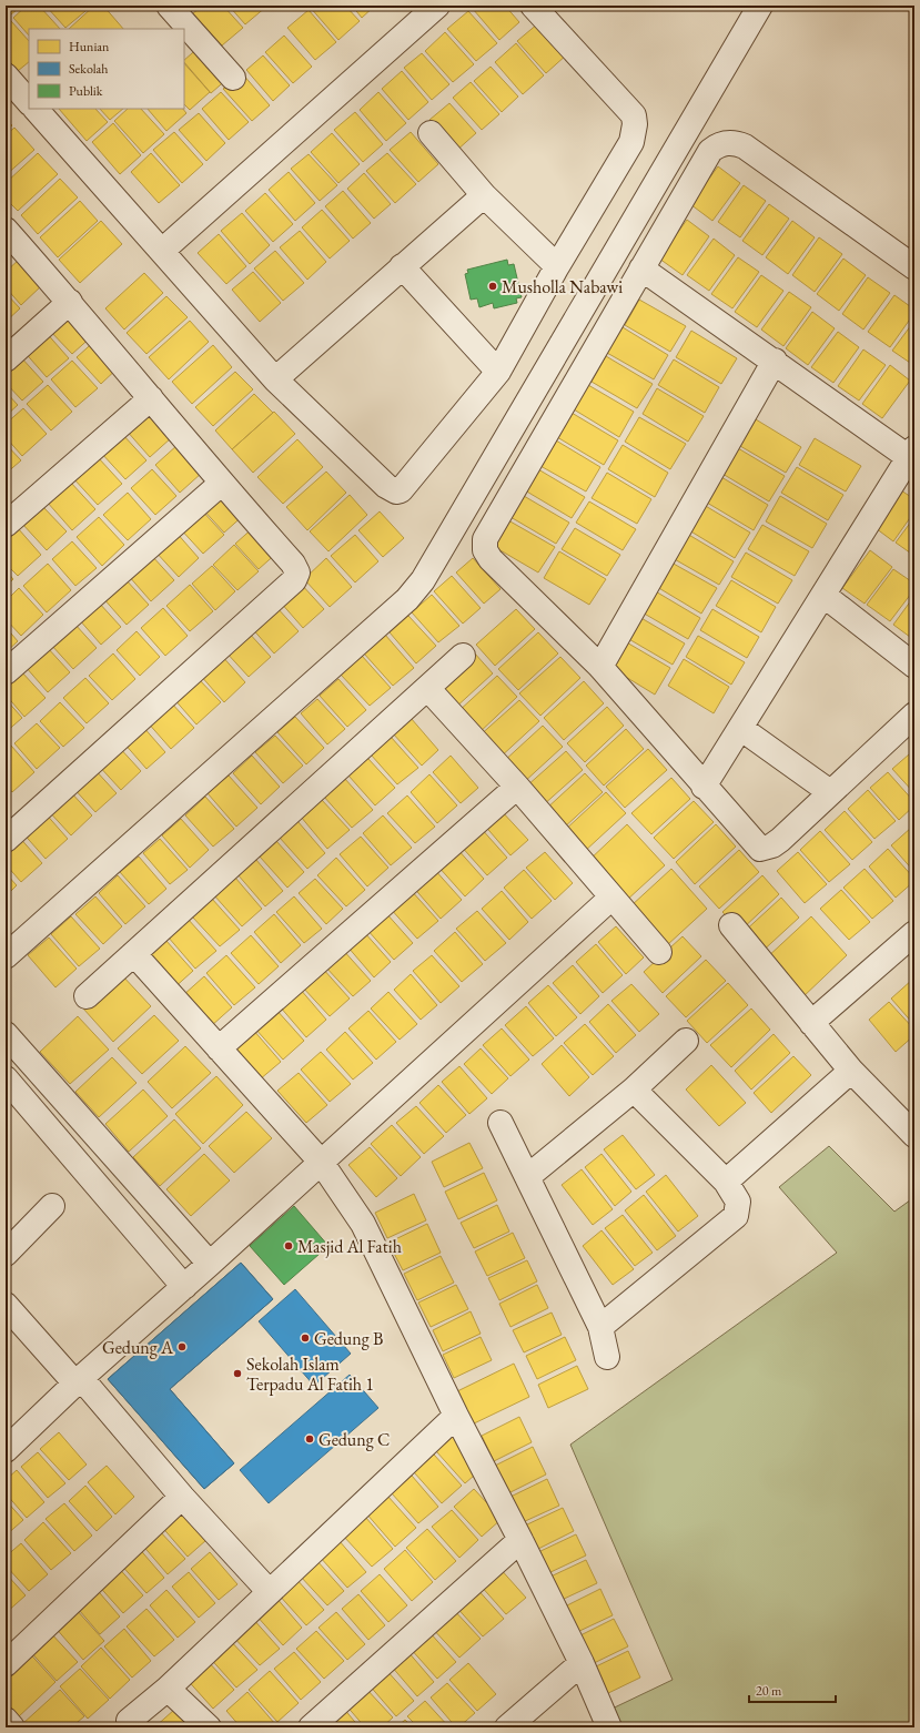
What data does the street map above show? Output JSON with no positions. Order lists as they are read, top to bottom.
{
  "places": [
    "Musholla Nabawi",
    "Masjid Al Fatih",
    "Gedung B",
    "Gedung A",
    "Sekolah Islam Terpadu Al Fatih 1",
    "Gedung C"
  ],
  "legend": ["Hunian", "Sekolah", "Publik"],
  "scale_bar": "20 m"
}
